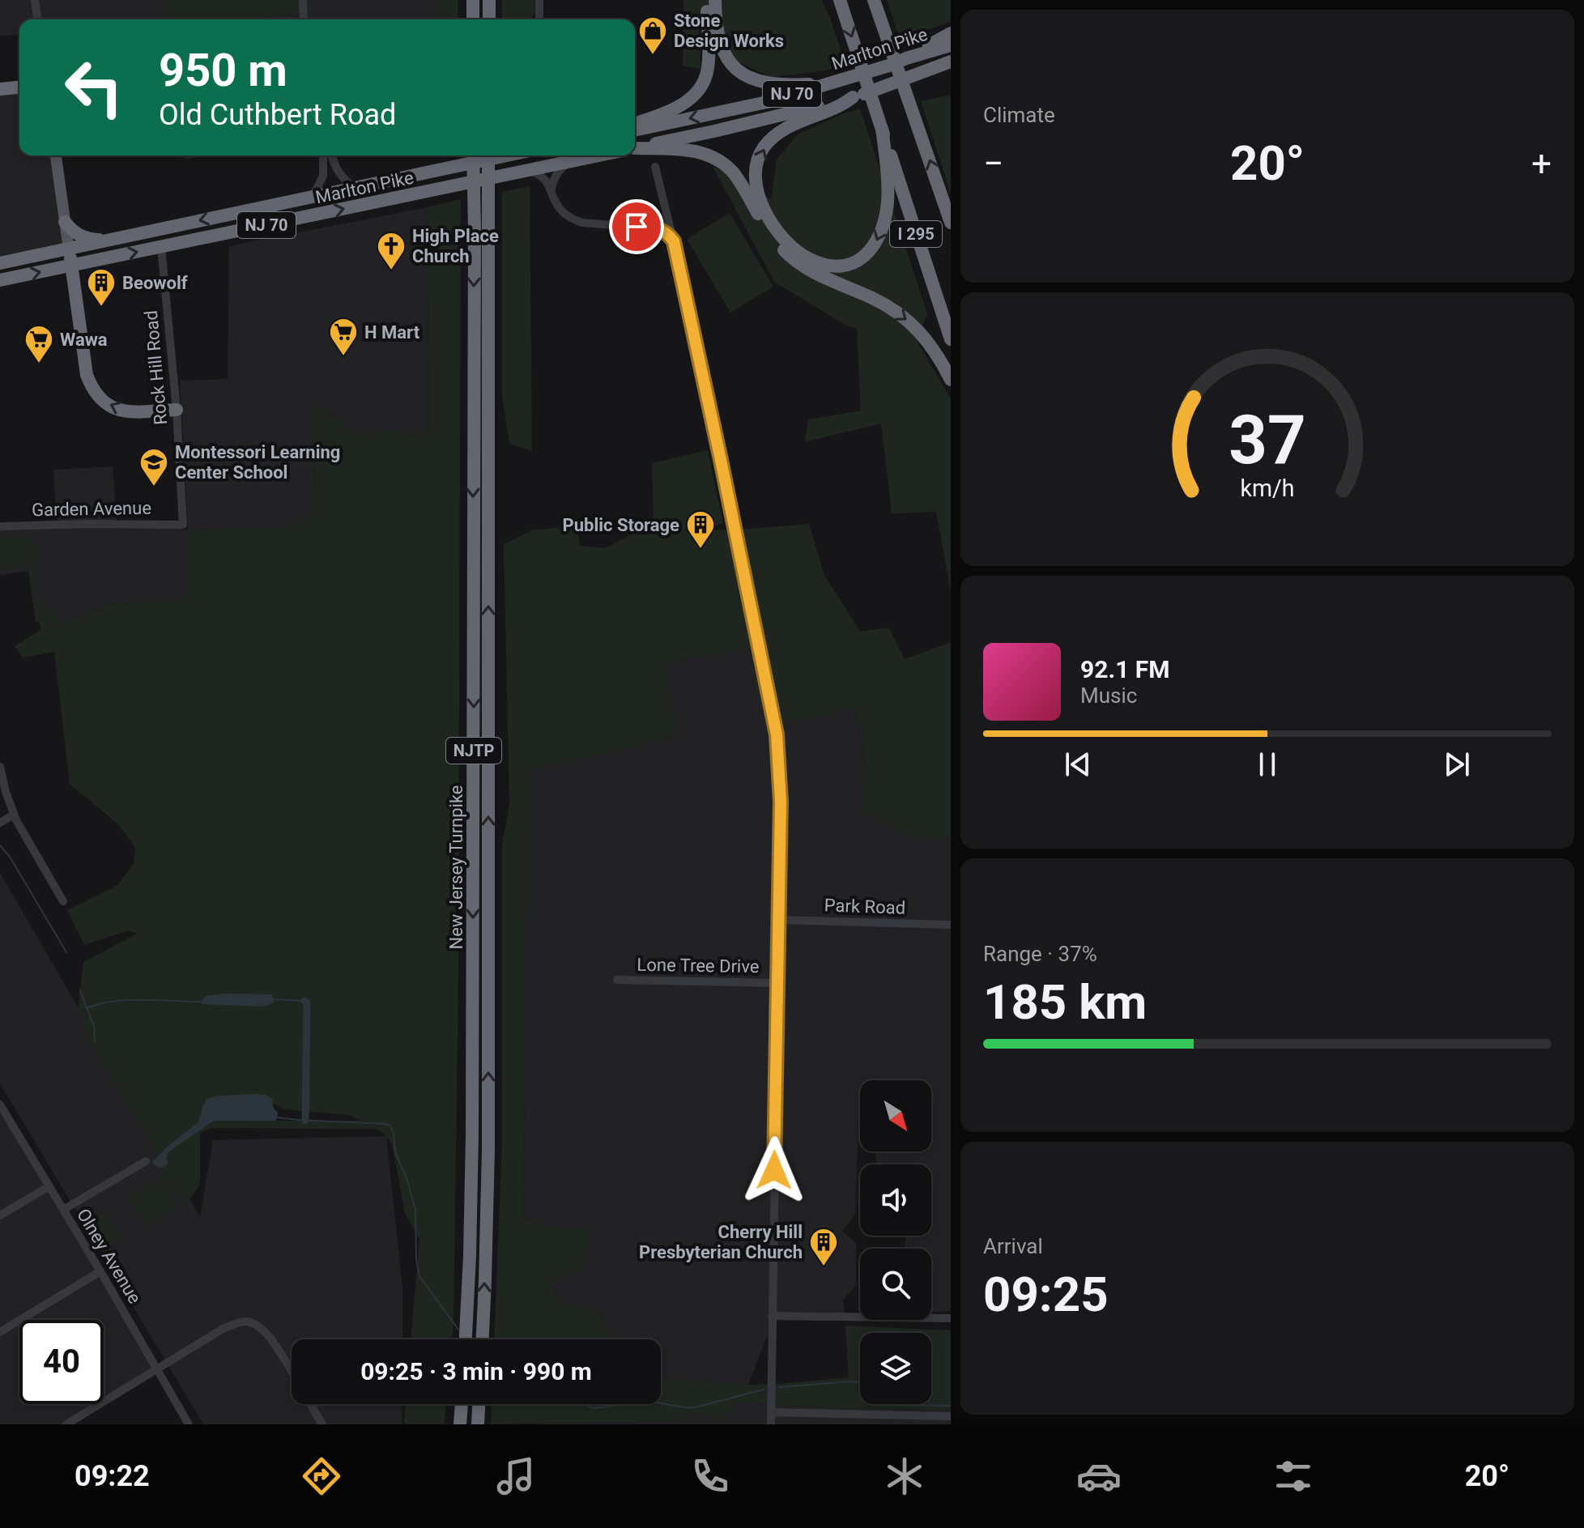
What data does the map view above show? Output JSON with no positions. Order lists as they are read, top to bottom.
{
  "streets": {
    "highway": [
      "Marlton Pike",
      "NJ 70",
      "I 295",
      "NJTP",
      "New Jersey Turnpike"
    ],
    "street": [
      "Rock Hill Road",
      "Garden Avenue",
      "Park Road",
      "Lone Tree Drive",
      "Olney Avenue"
    ]
  },
  "crossings": [
    ["Marlton Pike", "I 295"],
    ["Marlton Pike", "Rock Hill Road"],
    ["Rock Hill Road", "Garden Avenue"]
  ],
  "places": {
    "shop": ["Stone Design Works"],
    "church": ["High Place Church"],
    "building": ["Beowolf", "Public Storage", "Cherry Hill Presbyterian Church"],
    "supermarket": ["H Mart", "Wawa"],
    "school or university": ["Montessori Learning Center School"]
  },
  "north": "bottom right",
  "page": {
    "tile": [
      "Climate",
      ["Range · 37%", "185 km"],
      ["Arrival", "09:25"]
    ],
    "turn": ["950 m", "Old Cuthbert Road"],
    "heat": ["−", "20°", "+"],
    "song": ["92.1 FM", "Music"],
    "limit": "40",
    "trip": "09:25 · 3 min · 990 m",
    "tabs": ["09:22", "20°"],
    "gauge": ["37", "km/h"]
  }
}
